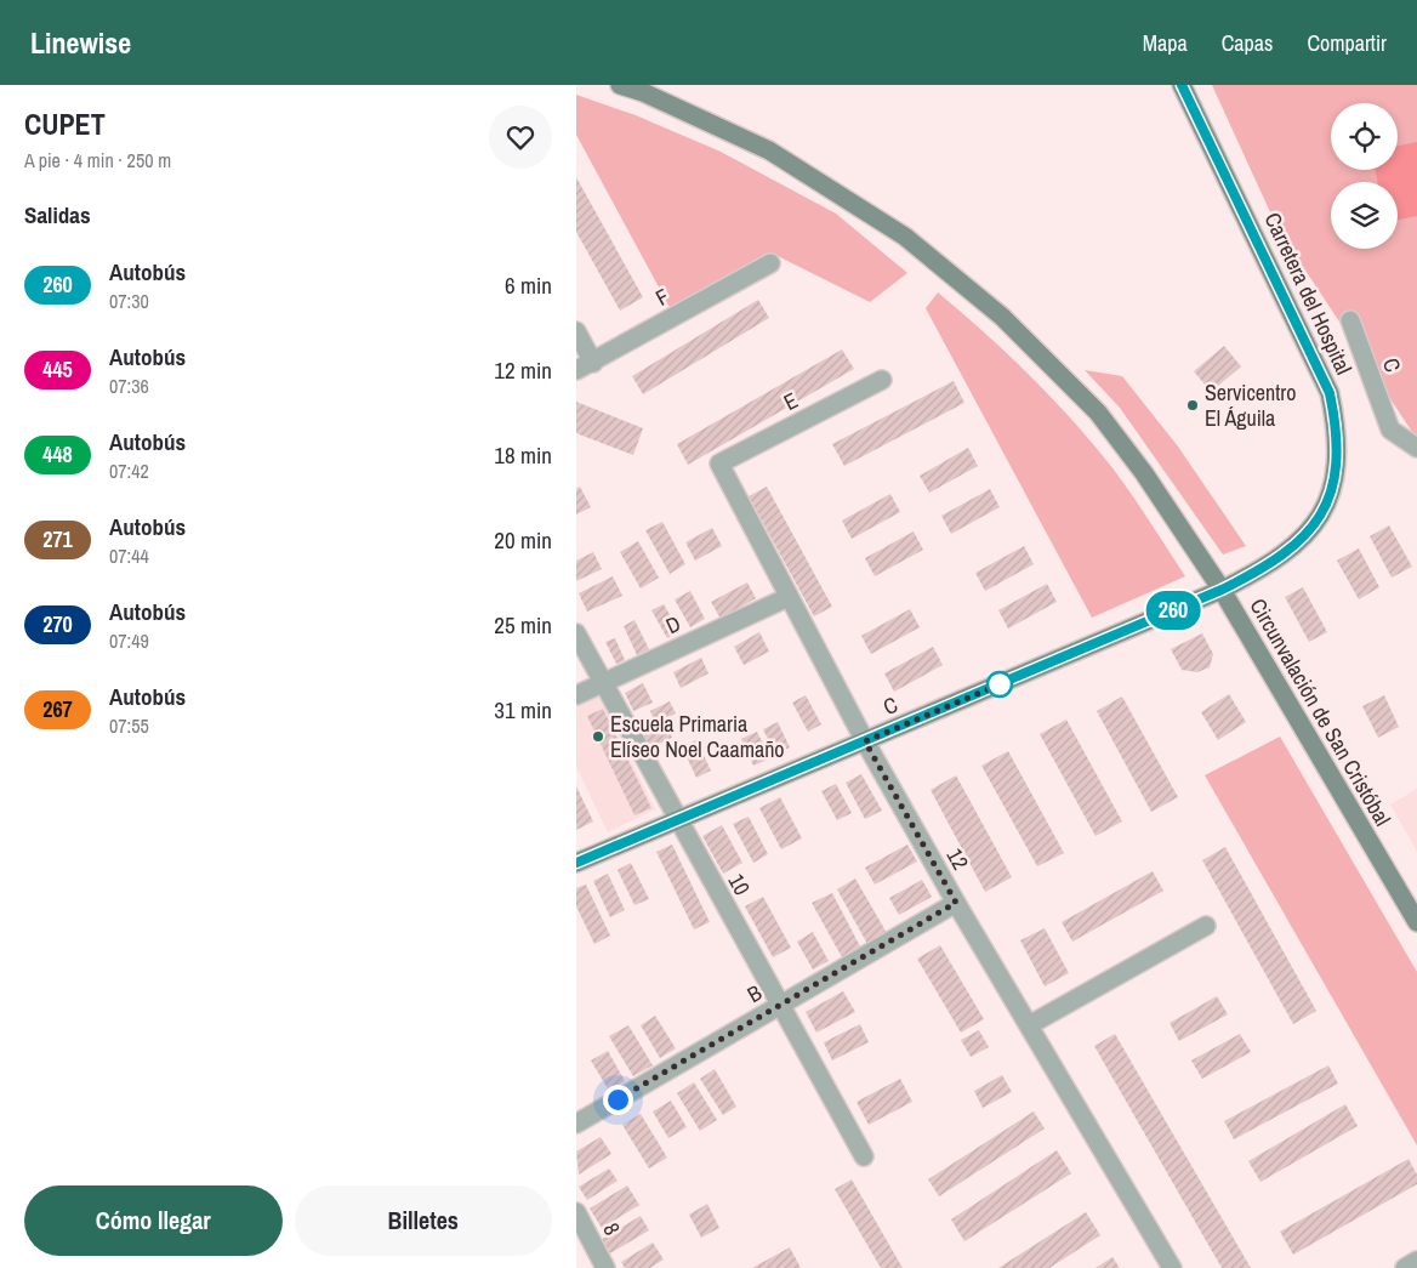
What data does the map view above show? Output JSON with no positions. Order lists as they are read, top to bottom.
{
  "streets": {
    "main road": ["Carretera del Hospital", "C", "Circunvalación de San Cristóbal"],
    "street": [
      "F",
      "E",
      "D",
      "12",
      "10",
      "B",
      "8"
    ]
  },
  "crossings": [
    ["Carretera del Hospital", "C"],
    ["Carretera del Hospital", "Circunvalación de San Cristóbal"],
    ["C", "Circunvalación de San Cristóbal"],
    ["C", "12"],
    ["C", "10"],
    ["E", "12"],
    ["D", "12"],
    ["D", "10"],
    ["12", "B"],
    ["10", "B"]
  ],
  "places": ["Servicentro El Águila", "Escuela Primaria Elíseo Noel Caamaño"],
  "lines": ["bus line 260"],
  "page": {
    "header": "Linewise",
    "nav": ["Mapa", "Capas", "Compartir"],
    "heading": [
      ["CUPET", "A pie · 4 min · 250 m"],
      "Salidas"
    ],
    "on_map": "260",
    "list": [
      {
        "mark": "260",
        "name": "Autobús",
        "note": "07:30",
        "value": "6 min"
      },
      {
        "mark": "445",
        "name": "Autobús",
        "note": "07:36",
        "value": "12 min"
      },
      {
        "mark": "448",
        "name": "Autobús",
        "note": "07:42",
        "value": "18 min"
      },
      {
        "mark": "271",
        "name": "Autobús",
        "note": "07:44",
        "value": "20 min"
      },
      {
        "mark": "270",
        "name": "Autobús",
        "note": "07:49",
        "value": "25 min"
      },
      {
        "mark": "267",
        "name": "Autobús",
        "note": "07:55",
        "value": "31 min"
      }
    ],
    "buttons": ["Cómo llegar", "Billetes"]
  }
}
